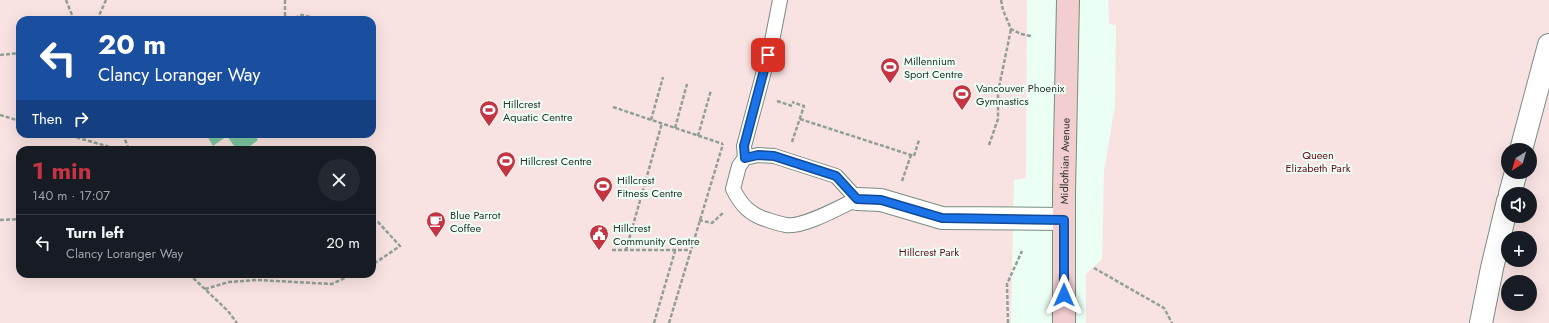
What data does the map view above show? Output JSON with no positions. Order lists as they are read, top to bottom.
{
  "streets": {
    "street": ["Midlothian Avenue"]
  },
  "parks": ["Queen Elizabeth Park", "Hillcrest Park"],
  "places": {
    "sports": [
      "Millennium Sport Centre",
      "Vancouver Phoenix Gymnastics",
      "Hillcrest Aquatic Centre",
      "Hillcrest Centre",
      "Hillcrest Fitness Centre"
    ],
    "cafe": ["Blue Parrot Coffee"],
    "public building": ["Hillcrest Community Centre"]
  },
  "north": "bottom left",
  "page": {
    "turn": ["20 m", "Clancy Loranger Way"],
    "then": "Then",
    "map_buttons": ["+", "−"],
    "heading": ["1 min", "140 m · 17:07"],
    "list": [
      {
        "name": "Turn left",
        "note": "Clancy Loranger Way",
        "value": "20 m"
      }
    ]
  }
}
